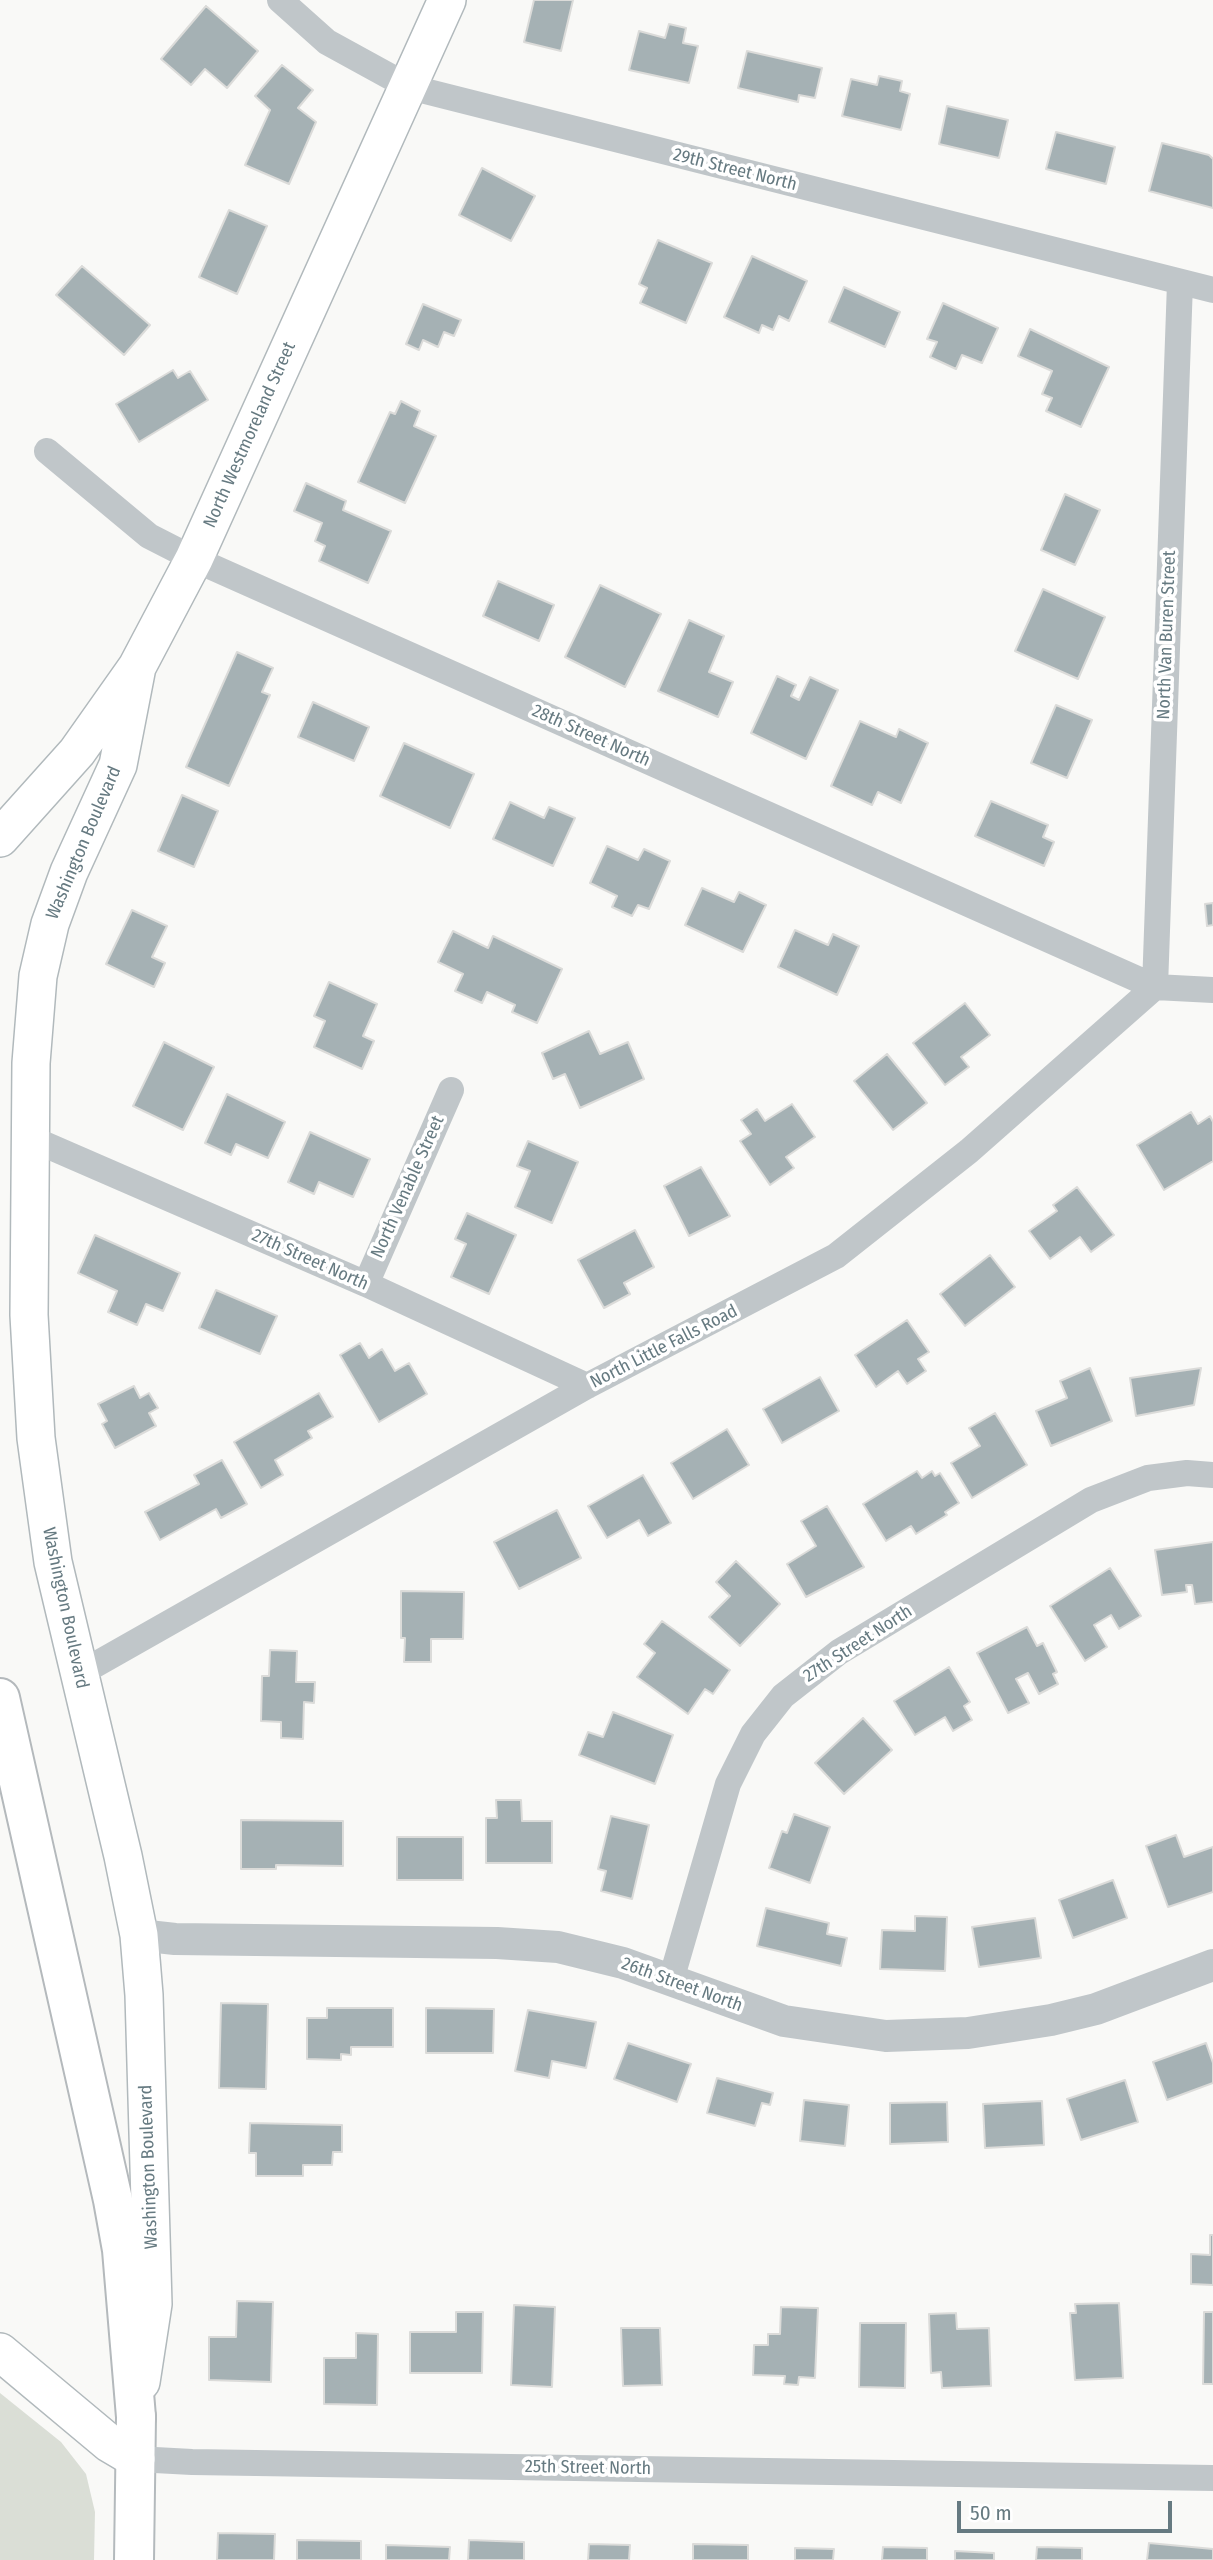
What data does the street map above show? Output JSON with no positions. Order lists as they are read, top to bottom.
{
  "streets": {
    "main road": ["North Westmoreland Street", "Washington Boulevard", "25th Street North"],
    "street": [
      "29th Street North",
      "North Van Buren Street",
      "28th Street North",
      "North Venable Street",
      "27th Street North",
      "North Little Falls Road",
      "26th Street North"
    ]
  },
  "crossings": [
    ["29th Street North", "North Westmoreland Street"],
    ["29th Street North", "North Van Buren Street"],
    ["North Westmoreland Street", "28th Street North"],
    ["North Westmoreland Street", "Washington Boulevard"],
    ["North Van Buren Street", "28th Street North"],
    ["North Van Buren Street", "North Little Falls Road"],
    ["28th Street North", "North Little Falls Road"],
    ["Washington Boulevard", "27th Street North"],
    ["Washington Boulevard", "North Little Falls Road"],
    ["Washington Boulevard", "26th Street North"],
    ["Washington Boulevard", "25th Street North"],
    ["North Venable Street", "27th Street North"],
    ["27th Street North", "North Little Falls Road"],
    ["27th Street North", "26th Street North"]
  ],
  "scale_bar": "50 m"
}
